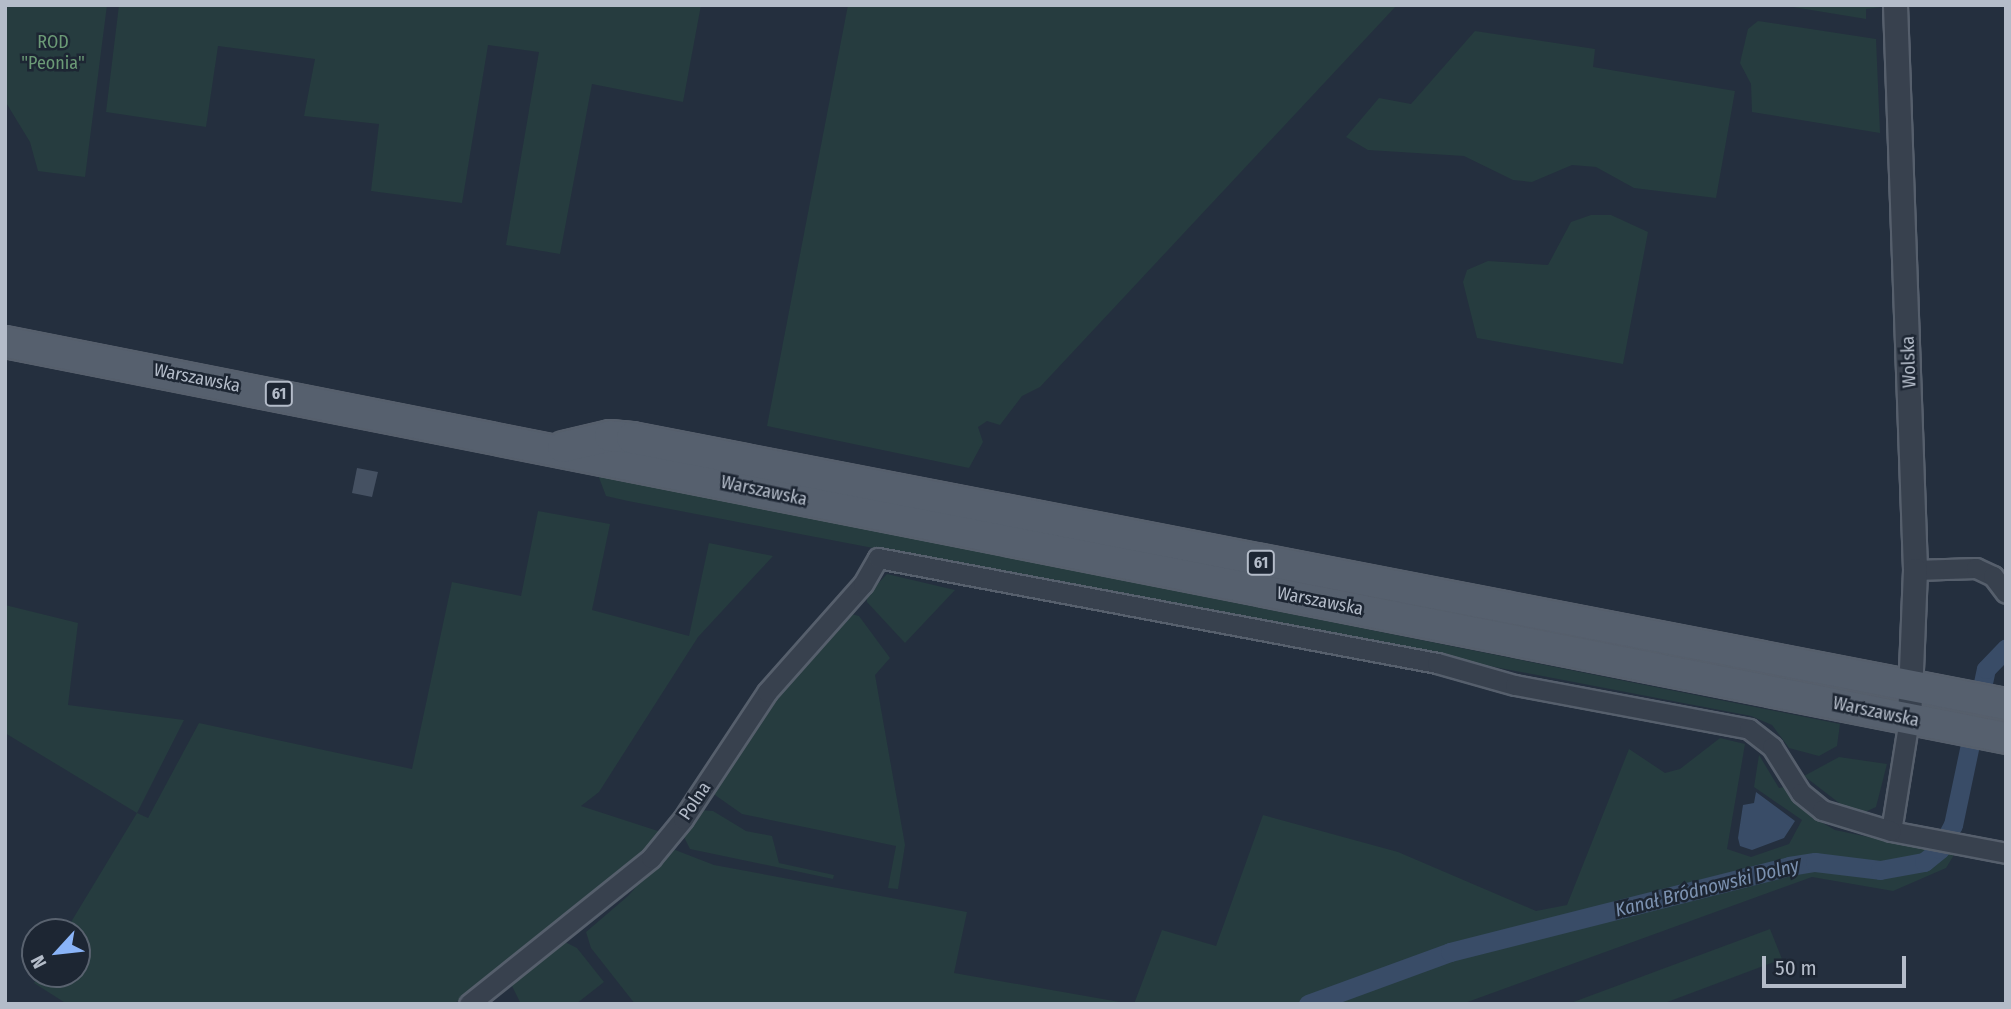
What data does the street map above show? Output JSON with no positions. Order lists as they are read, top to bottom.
{
  "streets": {
    "main road": ["Warszawska", "61"],
    "street": ["Wolska", "Polna"]
  },
  "crossings": [
    ["Wolska", "Warszawska"]
  ],
  "water": ["Kanał Bródnowski Dolny"],
  "parks": ["ROD \"Peonia\""],
  "scale_bar": "50 m",
  "north": "bottom left"
}
